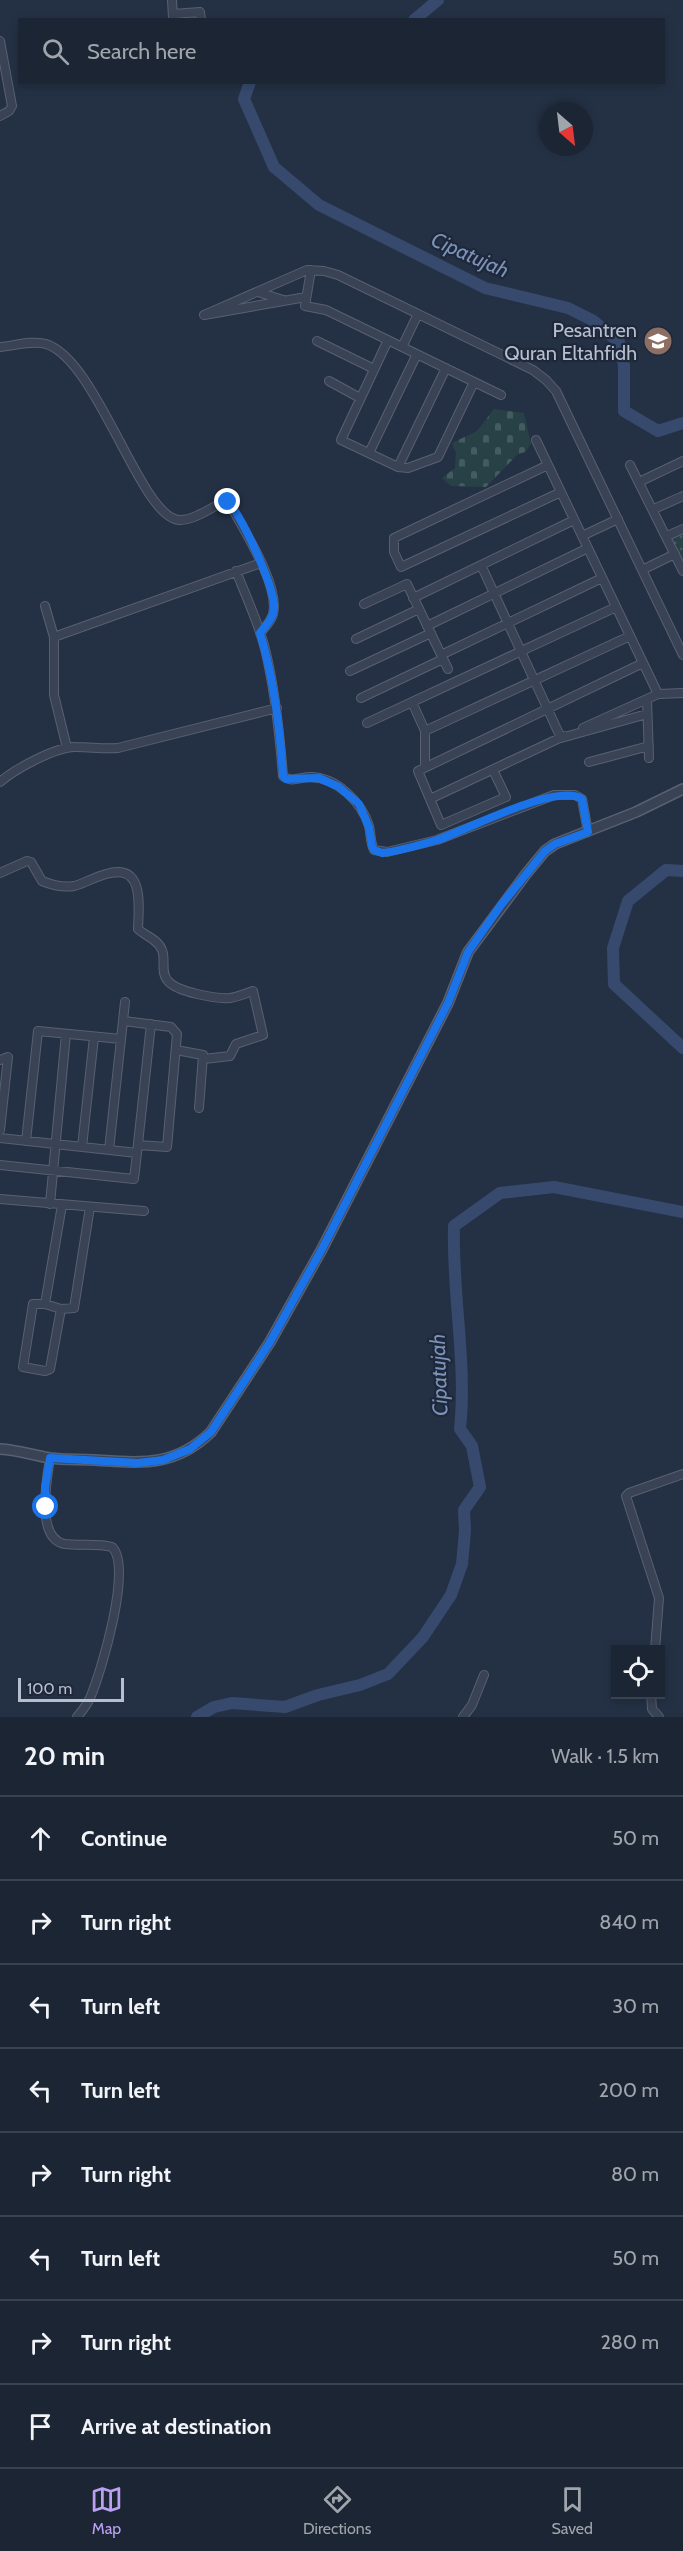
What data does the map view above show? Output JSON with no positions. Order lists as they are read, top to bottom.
{
  "water": ["Cipatujah"],
  "places": {
    "school or university": ["Pesantren Quran Eltahfidh"]
  },
  "scale_bar": "100 m",
  "north": "bottom right",
  "page": {
    "search": "Search here",
    "scale": "100 m",
    "heading": ["20 min", "Walk · 1.5 km"],
    "list": [
      ["Continue", "50 m"],
      ["Turn right", "840 m"],
      ["Turn left", "30 m"],
      ["Turn left", "200 m"],
      ["Turn right", "80 m"],
      ["Turn left", "50 m"],
      ["Turn right", "280 m"],
      "Arrive at destination"
    ],
    "nav": ["Map", "Directions", "Saved"]
  }
}
